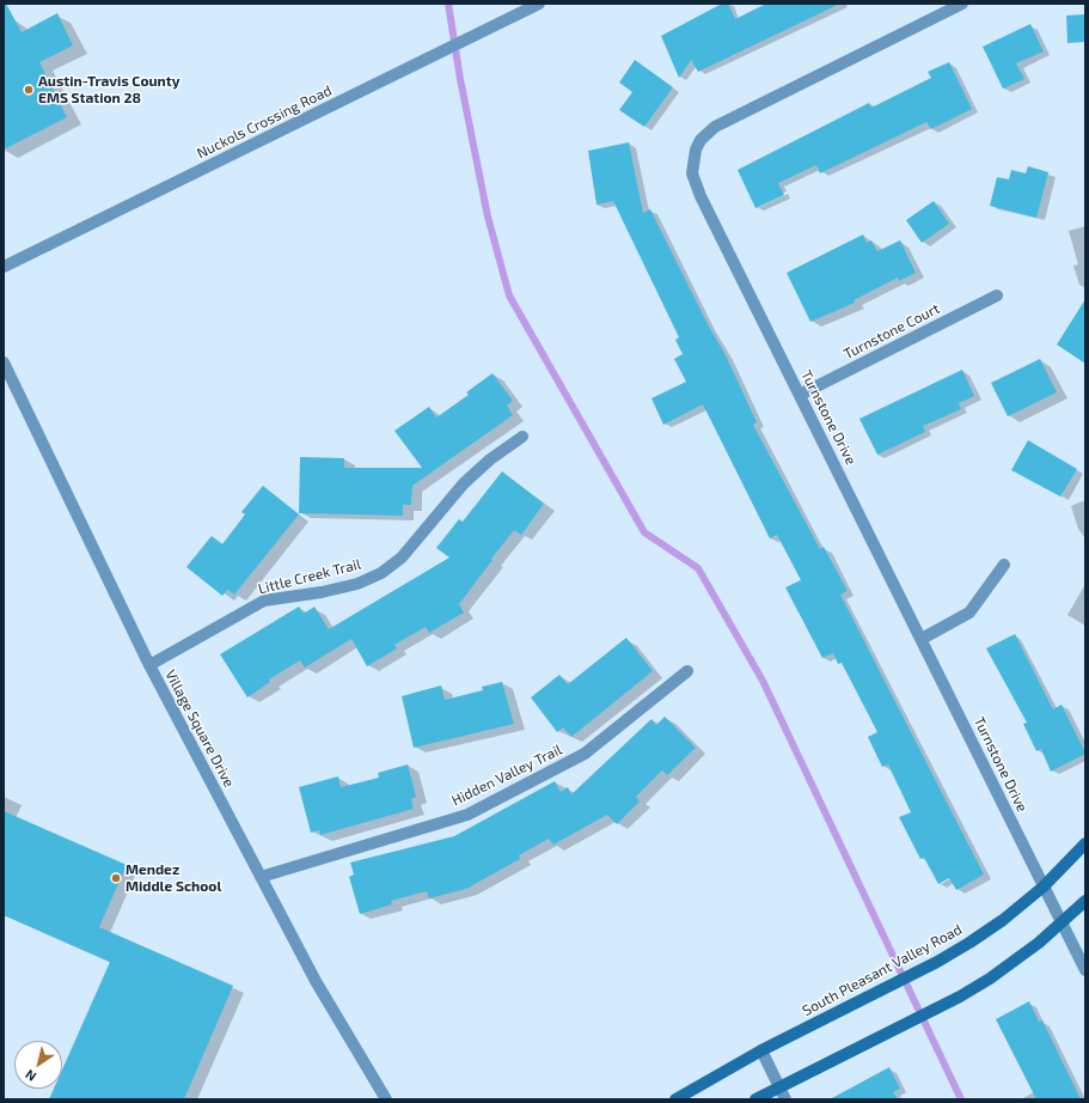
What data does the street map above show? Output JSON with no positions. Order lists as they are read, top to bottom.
{
  "streets": {
    "main road": ["South Pleasant Valley Road"],
    "street": [
      "Nuckols Crossing Road",
      "Turnstone Court",
      "Turnstone Drive",
      "Little Creek Trail",
      "Village Square Drive",
      "Hidden Valley Trail"
    ]
  },
  "crossings": [
    ["Turnstone Court", "Turnstone Drive"],
    ["Turnstone Drive", "South Pleasant Valley Road"],
    ["Little Creek Trail", "Village Square Drive"],
    ["Village Square Drive", "Hidden Valley Trail"]
  ],
  "places": ["Austin-Travis County EMS Station 28", "Mendez Middle School"],
  "north": "bottom left"
}
